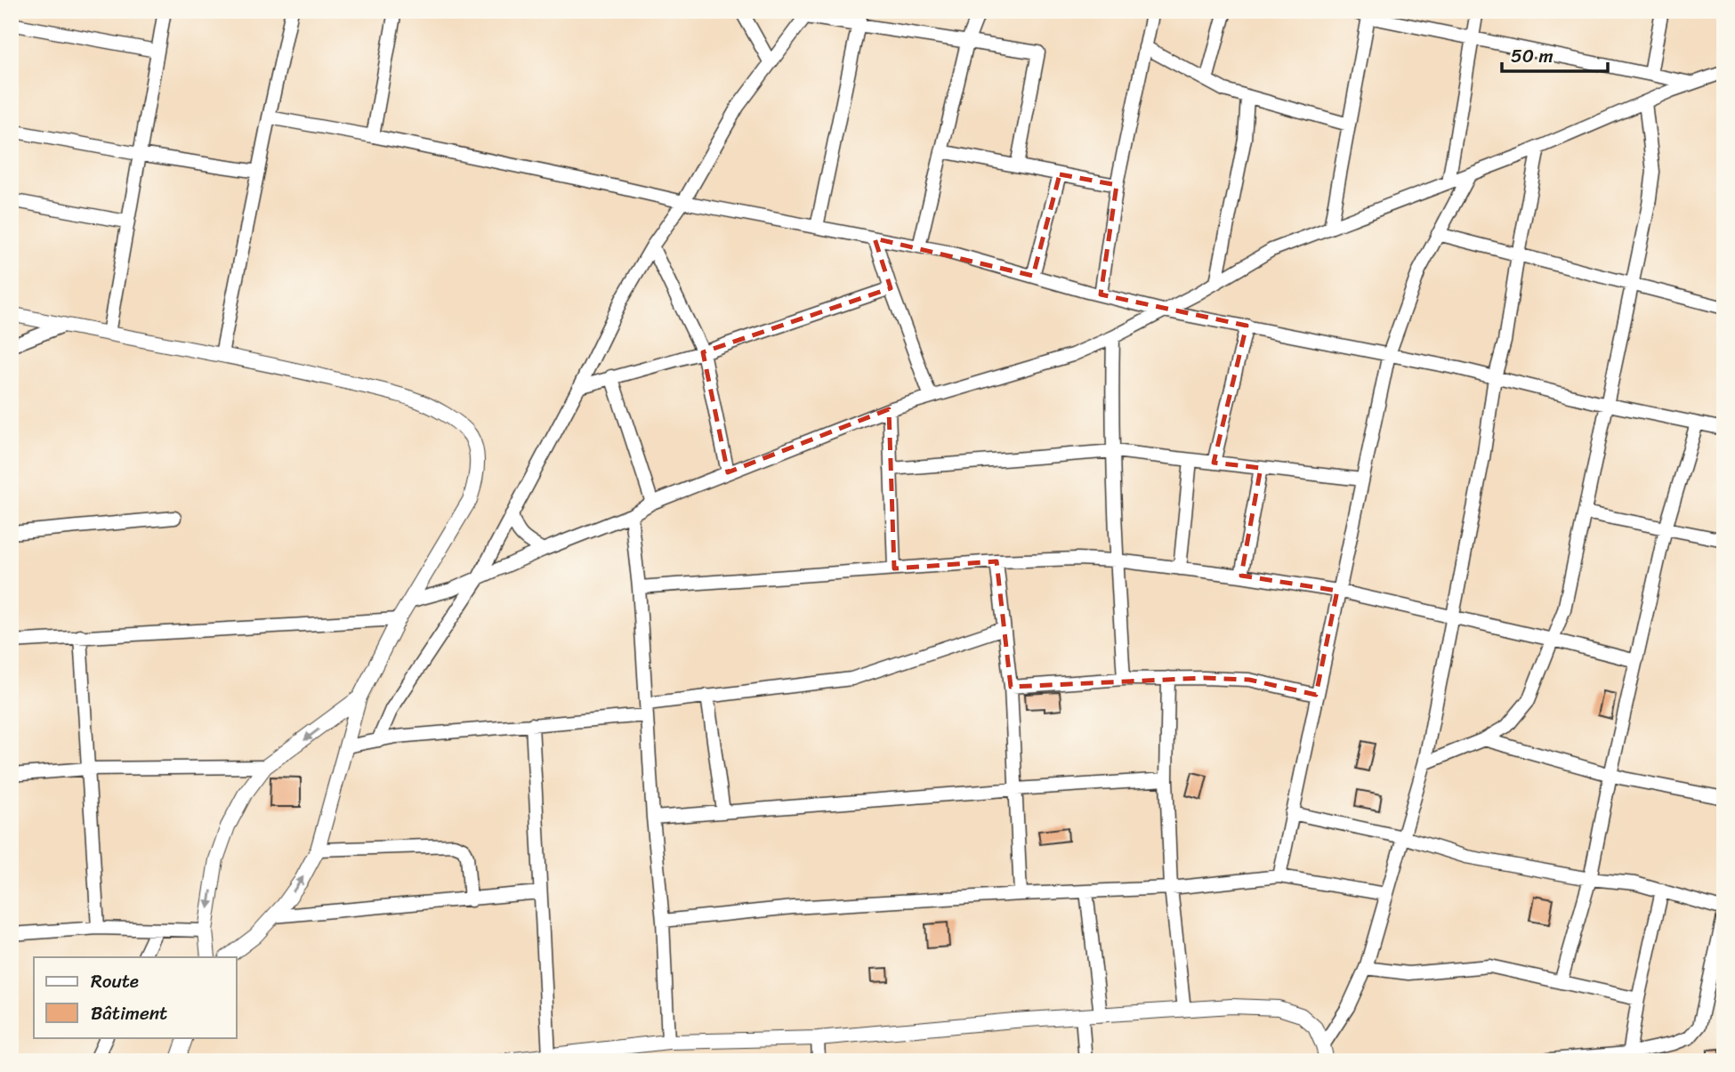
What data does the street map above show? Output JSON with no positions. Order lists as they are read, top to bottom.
{
  "legend": ["Route", "Bâtiment"],
  "scale_bar": "50 m"
}
